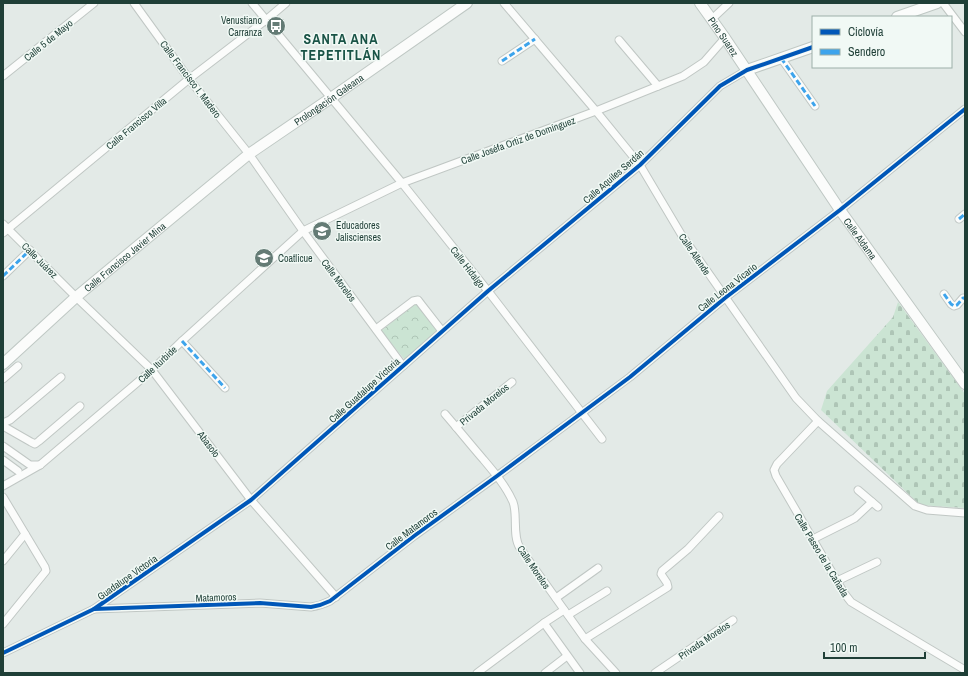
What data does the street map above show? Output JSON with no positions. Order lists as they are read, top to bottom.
{
  "streets": {
    "street": [
      "Pino Suarez",
      "Calle 5 de Mayo",
      "Calle Francisco I. Madero",
      "Prolongación Galeana",
      "Calle Francisco Villa",
      "Calle Joséfa Ortiz de Domínguez",
      "Calle Aquiles Serdán",
      "Calle Aldama",
      "Calle Allende",
      "Calle Francisco Javier Mina",
      "Calle Juárez",
      "Calle Hidalgo",
      "Calle Morelos",
      "Calle Leona Vicario",
      "Calle Iturbide",
      "Calle Guadalupe Victoria",
      "Privada Morelos",
      "Abasolo",
      "Calle Matamoros",
      "Calle Paseo de la Cañada",
      "Guadalupe Victoria",
      "Matamoros"
    ]
  },
  "crossings": [
    ["Pino Suarez", "Calle Joséfa Ortiz de Domínguez"],
    ["Pino Suarez", "Calle Aquiles Serdán"],
    ["Pino Suarez", "Calle Aldama"],
    ["Calle Francisco I. Madero", "Prolongación Galeana"],
    ["Calle Francisco I. Madero", "Calle Francisco Villa"],
    ["Calle Francisco I. Madero", "Calle Francisco Javier Mina"],
    ["Calle Francisco I. Madero", "Calle Morelos"],
    ["Prolongación Galeana", "Calle Francisco Javier Mina"],
    ["Prolongación Galeana", "Calle Hidalgo"],
    ["Prolongación Galeana", "Calle Morelos"],
    ["Calle Francisco Villa", "Calle Juárez"],
    ["Calle Francisco Villa", "Calle Hidalgo"],
    ["Calle Joséfa Ortiz de Domínguez", "Calle Allende"],
    ["Calle Joséfa Ortiz de Domínguez", "Calle Hidalgo"],
    ["Calle Joséfa Ortiz de Domínguez", "Calle Morelos"],
    ["Calle Joséfa Ortiz de Domínguez", "Calle Iturbide"],
    ["Calle Aquiles Serdán", "Calle Aldama"],
    ["Calle Aquiles Serdán", "Calle Allende"],
    ["Calle Aquiles Serdán", "Calle Hidalgo"],
    ["Calle Aquiles Serdán", "Calle Guadalupe Victoria"],
    ["Calle Aldama", "Calle Leona Vicario"],
    ["Calle Allende", "Calle Leona Vicario"],
    ["Calle Allende", "Calle Paseo de la Cañada"],
    ["Calle Francisco Javier Mina", "Calle Juárez"],
    ["Calle Francisco Javier Mina", "Calle Morelos"],
    ["Calle Francisco Javier Mina", "Abasolo"],
    ["Calle Juárez", "Abasolo"],
    ["Calle Hidalgo", "Calle Leona Vicario"],
    ["Calle Hidalgo", "Calle Guadalupe Victoria"],
    ["Calle Morelos", "Calle Leona Vicario"],
    ["Calle Morelos", "Calle Iturbide"],
    ["Calle Morelos", "Calle Guadalupe Victoria"],
    ["Calle Morelos", "Privada Morelos"],
    ["Calle Morelos", "Calle Matamoros"],
    ["Calle Leona Vicario", "Calle Matamoros"],
    ["Calle Iturbide", "Abasolo"],
    ["Calle Guadalupe Victoria", "Abasolo"],
    ["Calle Guadalupe Victoria", "Guadalupe Victoria"],
    ["Abasolo", "Calle Matamoros"],
    ["Abasolo", "Guadalupe Victoria"],
    ["Abasolo", "Matamoros"],
    ["Calle Matamoros", "Matamoros"],
    ["Guadalupe Victoria", "Matamoros"]
  ],
  "districts": ["SANTA ANA TEPETITLÁN"],
  "places": {
    "bus stop": ["Venustiano Carranza"],
    "school or university": ["Educadores Jaliscienses", "Coatlicue"]
  },
  "legend": ["Ciclovía", "Sendero"],
  "scale_bar": "100 m"
}
